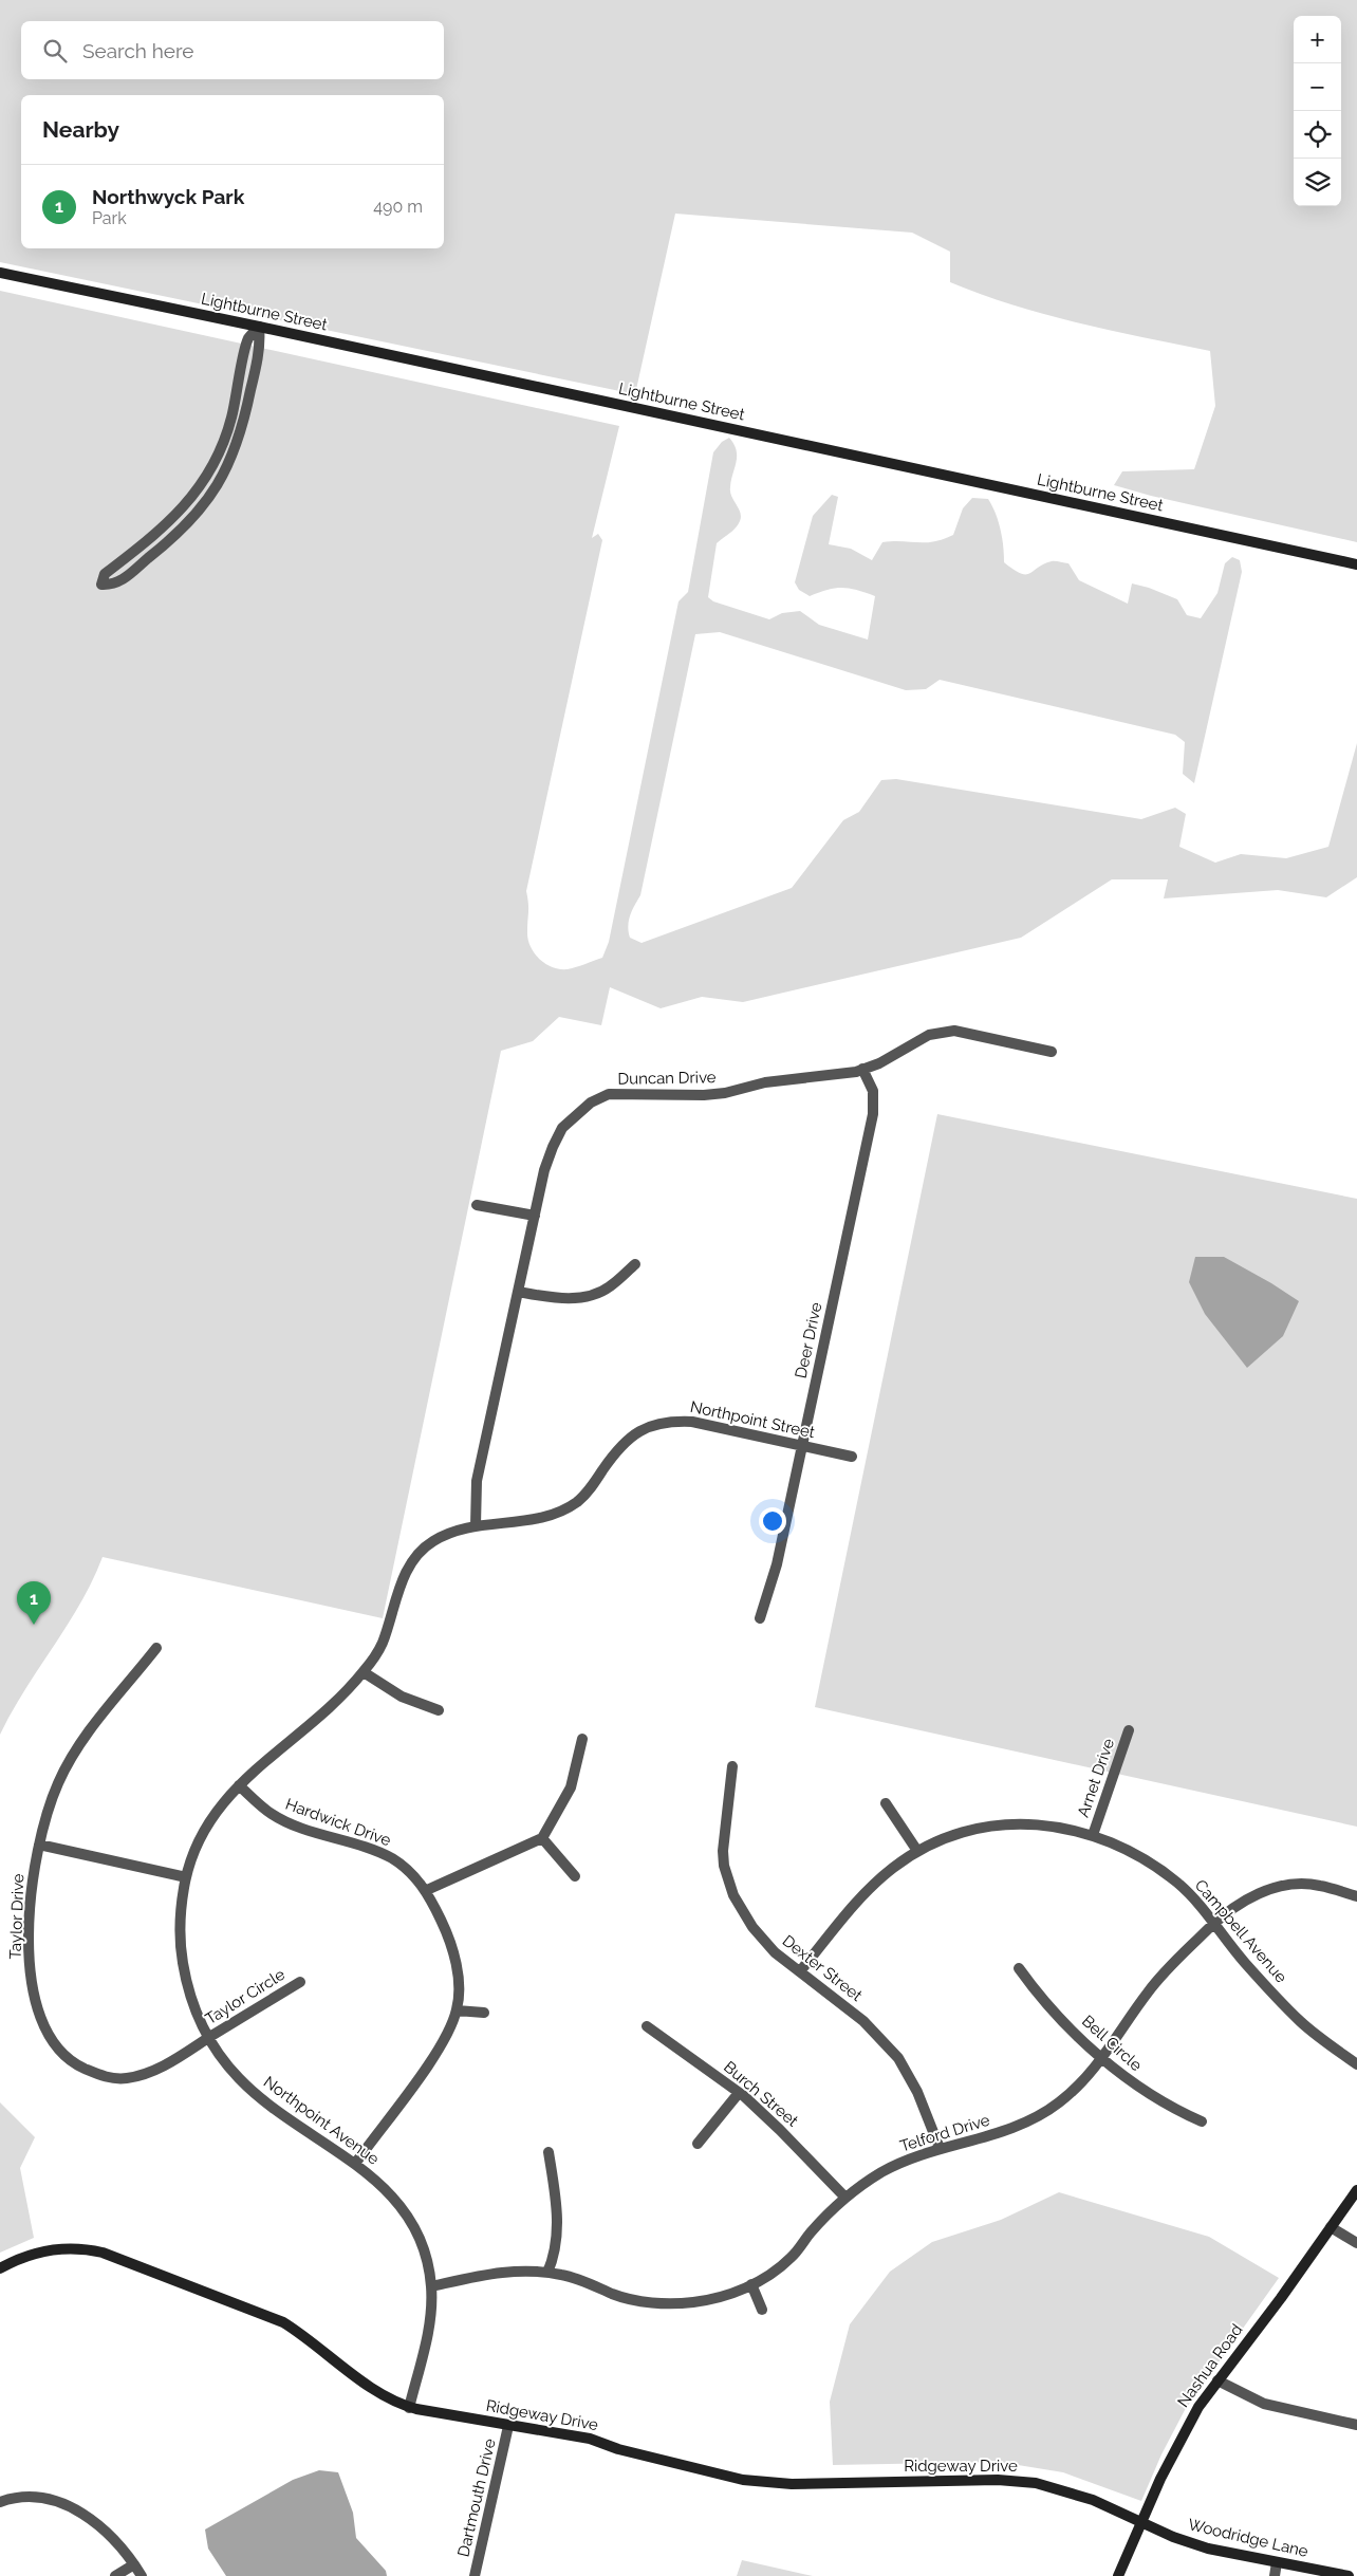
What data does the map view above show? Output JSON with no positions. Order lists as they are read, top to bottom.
{
  "streets": {
    "street": [
      "Lightburne Street",
      "Duncan Drive",
      "Deer Drive",
      "Northpoint Street",
      "Arnet Drive",
      "Hardwick Drive",
      "Taylor Drive",
      "Campbell Avenue",
      "Dexter Street",
      "Taylor Circle",
      "Bell Circle",
      "Burch Street",
      "Northpoint Avenue",
      "Telford Drive",
      "Nashua Road",
      "Ridgeway Drive",
      "Dartmouth Drive",
      "Woodridge Lane"
    ]
  },
  "crossings": [
    ["Duncan Drive", "Deer Drive"],
    ["Duncan Drive", "Northpoint Street"],
    ["Deer Drive", "Northpoint Street"],
    ["Northpoint Street", "Northpoint Avenue"],
    ["Arnet Drive", "Campbell Avenue"],
    ["Hardwick Drive", "Northpoint Avenue"],
    ["Taylor Drive", "Taylor Circle"],
    ["Taylor Drive", "Northpoint Avenue"],
    ["Campbell Avenue", "Dexter Street"],
    ["Campbell Avenue", "Telford Drive"],
    ["Dexter Street", "Telford Drive"],
    ["Taylor Circle", "Northpoint Avenue"],
    ["Bell Circle", "Telford Drive"],
    ["Burch Street", "Telford Drive"],
    ["Northpoint Avenue", "Telford Drive"],
    ["Northpoint Avenue", "Ridgeway Drive"],
    ["Nashua Road", "Ridgeway Drive"],
    ["Nashua Road", "Woodridge Lane"],
    ["Ridgeway Drive", "Dartmouth Drive"],
    ["Ridgeway Drive", "Woodridge Lane"]
  ],
  "page": {
    "map_buttons": ["+", "−"],
    "search": "Search here",
    "heading": "Nearby",
    "list": [
      {
        "mark": "1",
        "name": "Northwyck Park",
        "note": "Park",
        "value": "490 m"
      }
    ],
    "pins": "1"
  }
}
